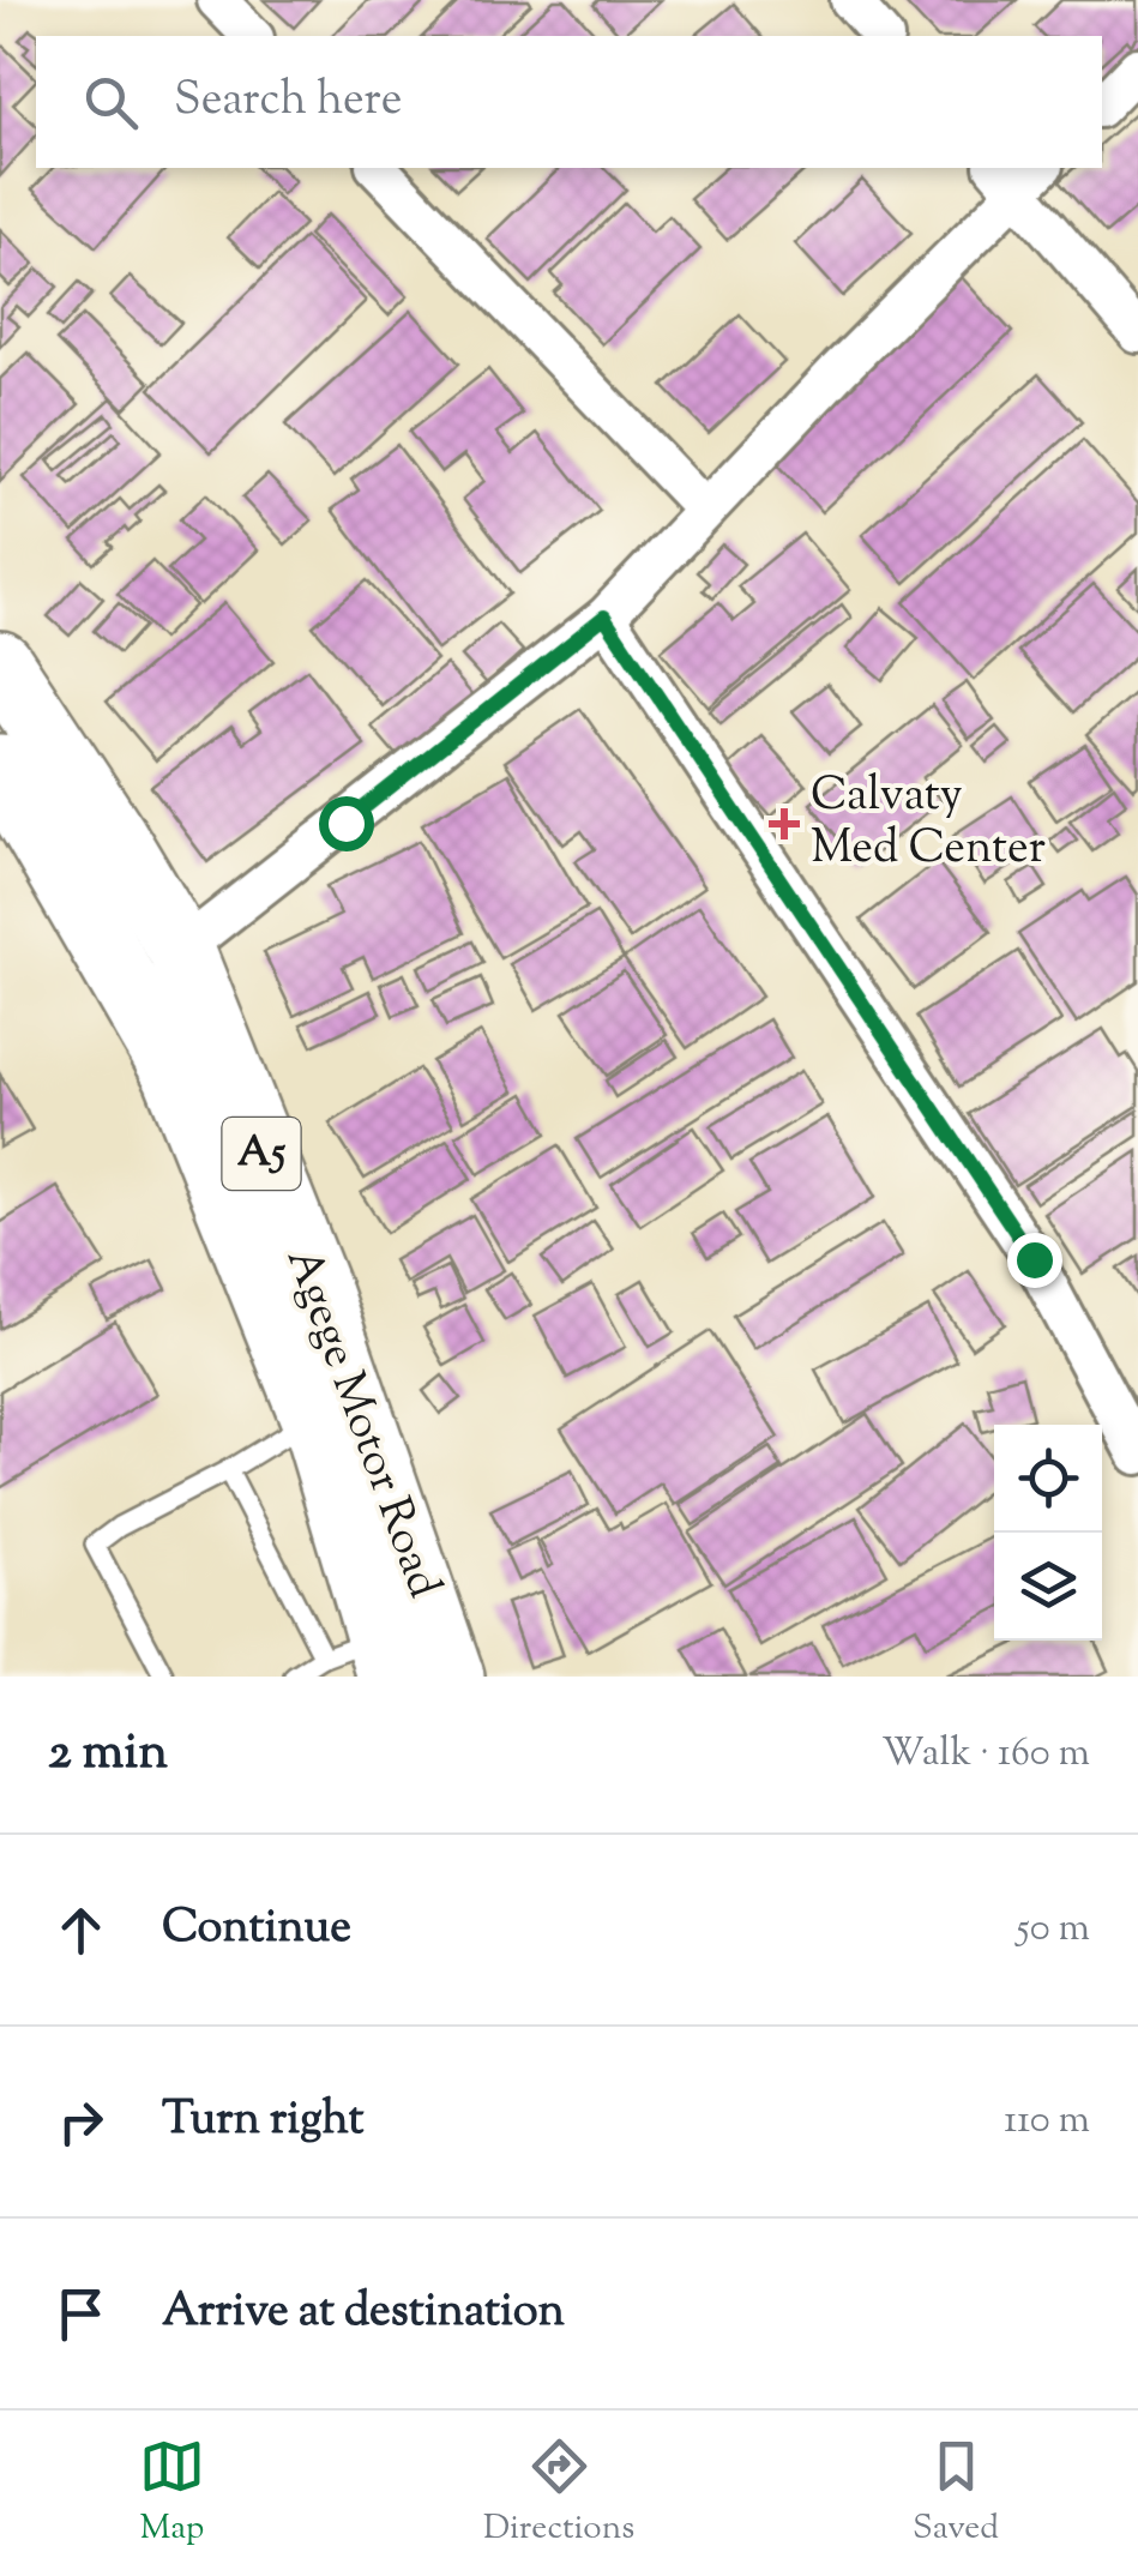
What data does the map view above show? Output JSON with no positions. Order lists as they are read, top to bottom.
{
  "streets": {
    "highway": ["A5", "Agege Motor Road"]
  },
  "places": {
    "health": ["Calvaty Med Center"]
  },
  "page": {
    "search": "Search here",
    "heading": ["2 min", "Walk · 160 m"],
    "list": [
      ["Continue", "50 m"],
      ["Turn right", "110 m"],
      "Arrive at destination"
    ],
    "nav": ["Map", "Directions", "Saved"]
  }
}
